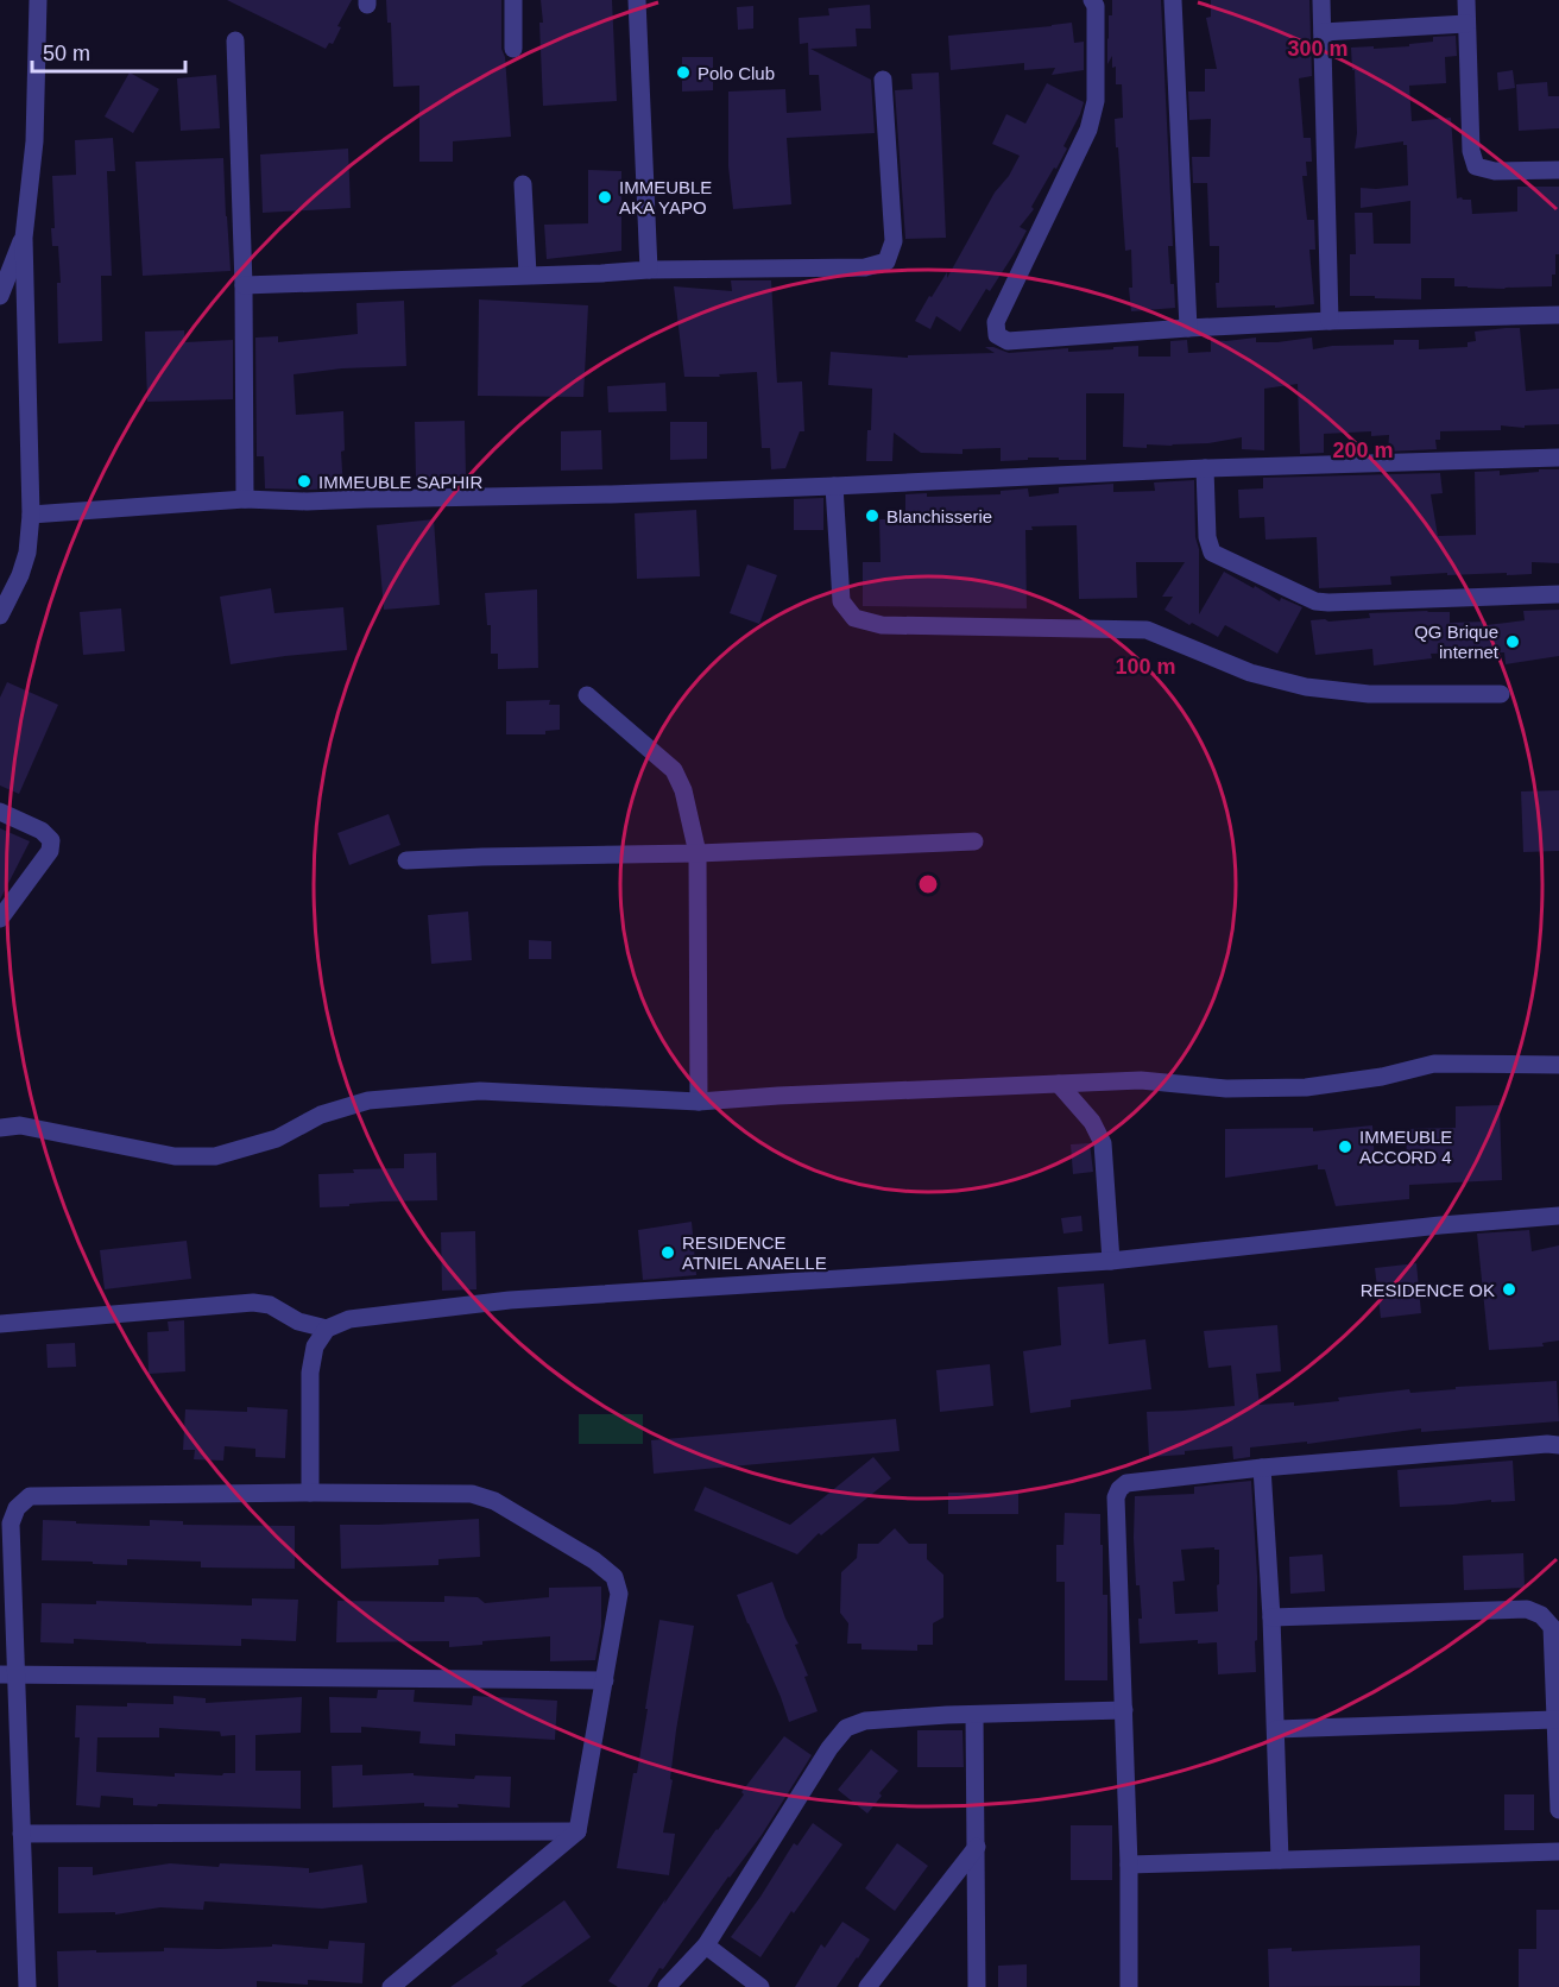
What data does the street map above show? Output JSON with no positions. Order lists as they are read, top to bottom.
{
  "places": [
    "Polo Club",
    "IMMEUBLE AKA YAPO",
    "IMMEUBLE SAPHIR",
    "Blanchisserie",
    "QG Brique internet",
    "IMMEUBLE ACCORD 4",
    "RESIDENCE ATNIEL ANAELLE",
    "RESIDENCE OK"
  ],
  "scale_bar": "50 m",
  "rings": ["300 m", "200 m", "100 m"]
}
